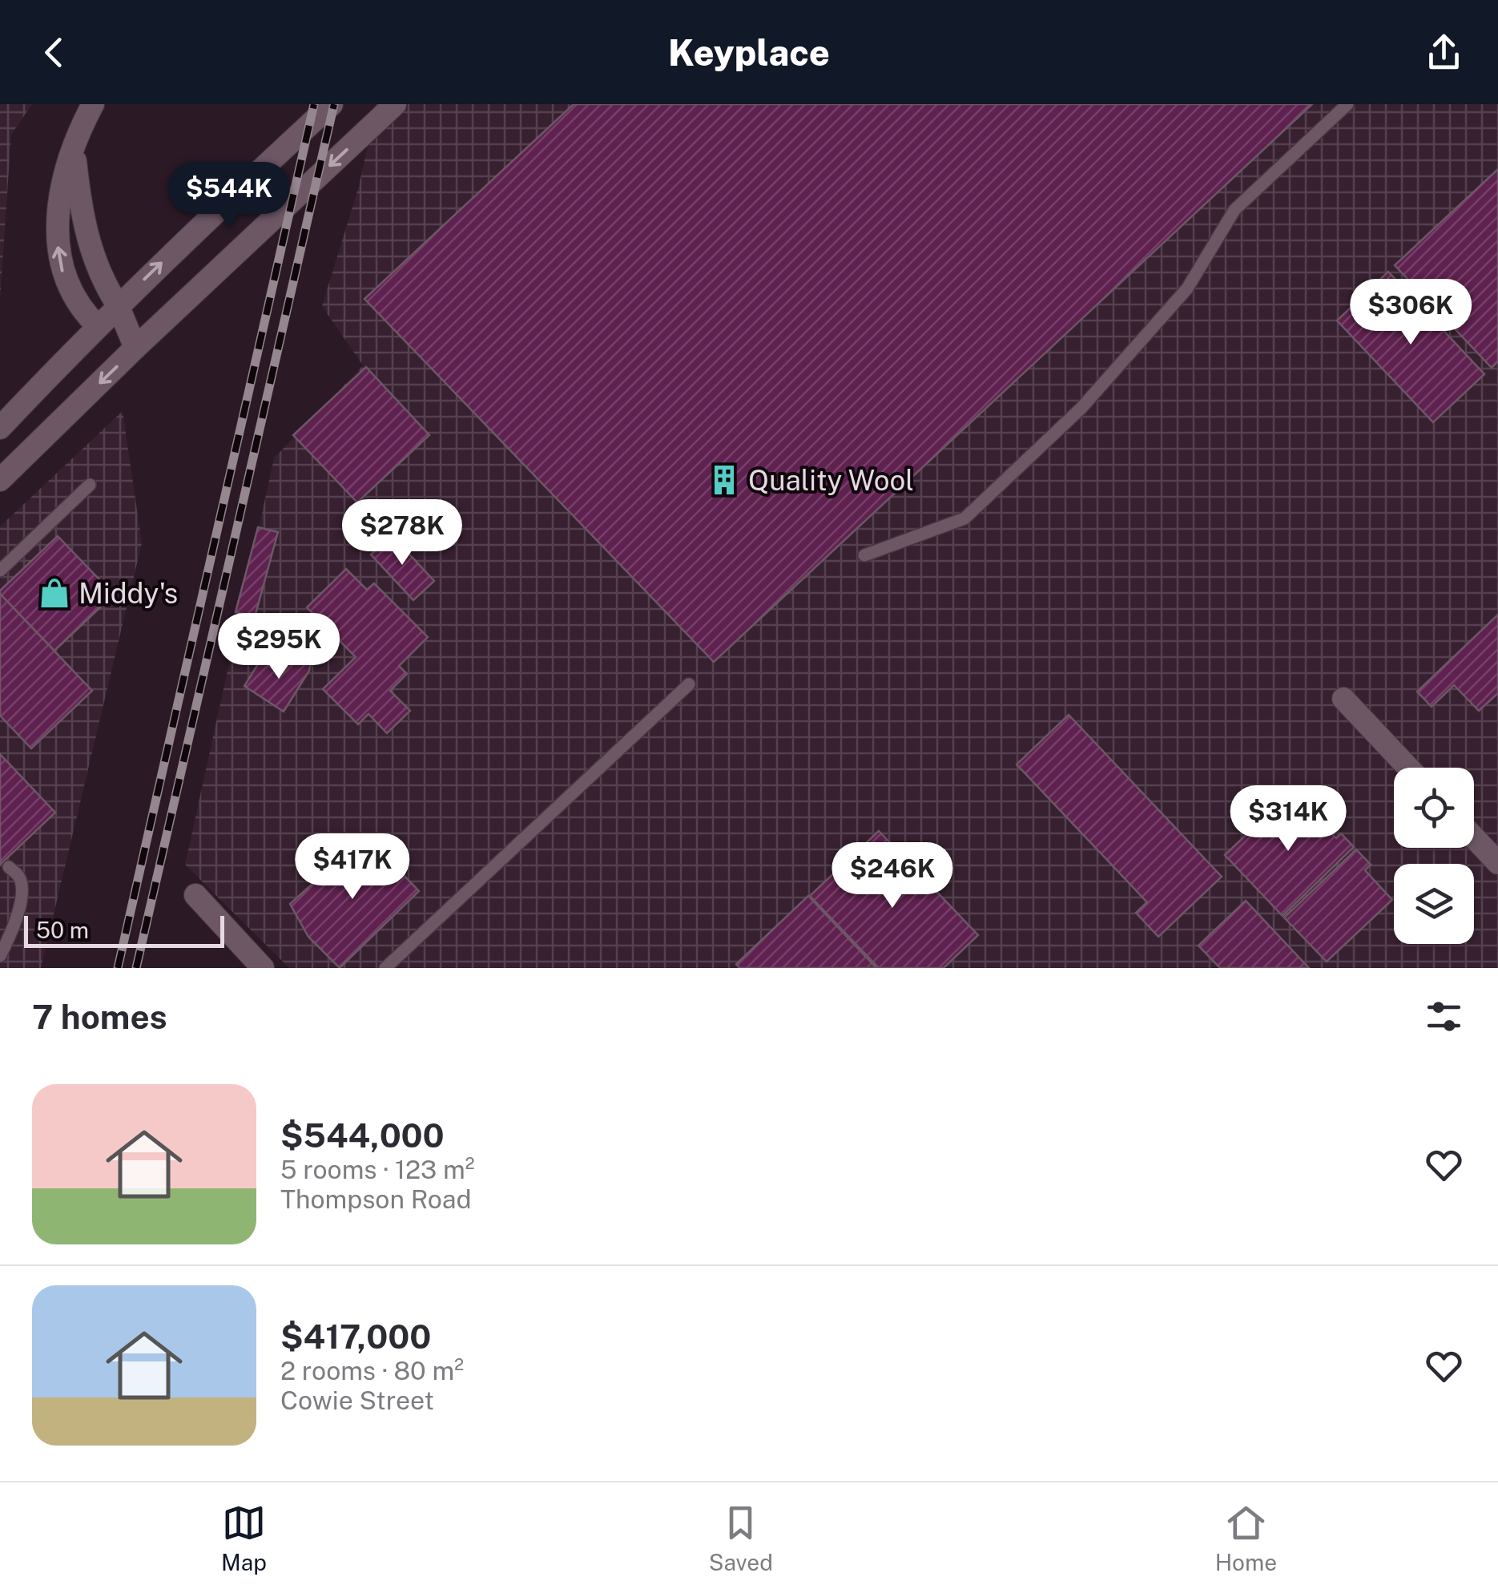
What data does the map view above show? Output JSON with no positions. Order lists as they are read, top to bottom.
{
  "places": {
    "building": ["Quality Wool"],
    "shop": ["Middy's"]
  },
  "scale_bar": "50 m",
  "page": {
    "header": "Keyplace",
    "price": [
      "$544K",
      "$306K",
      "$278K",
      "$295K",
      "$314K",
      "$417K",
      "$246K"
    ],
    "scale": "50 m",
    "heading": "7 homes",
    "list": [
      {
        "name": "$544,000",
        "note": "5 rooms · 123 m² · Thompson Road"
      },
      {
        "name": "$417,000",
        "note": "2 rooms · 80 m² · Cowie Street"
      }
    ],
    "tabs": ["Map", "Saved", "Home"]
  }
}
